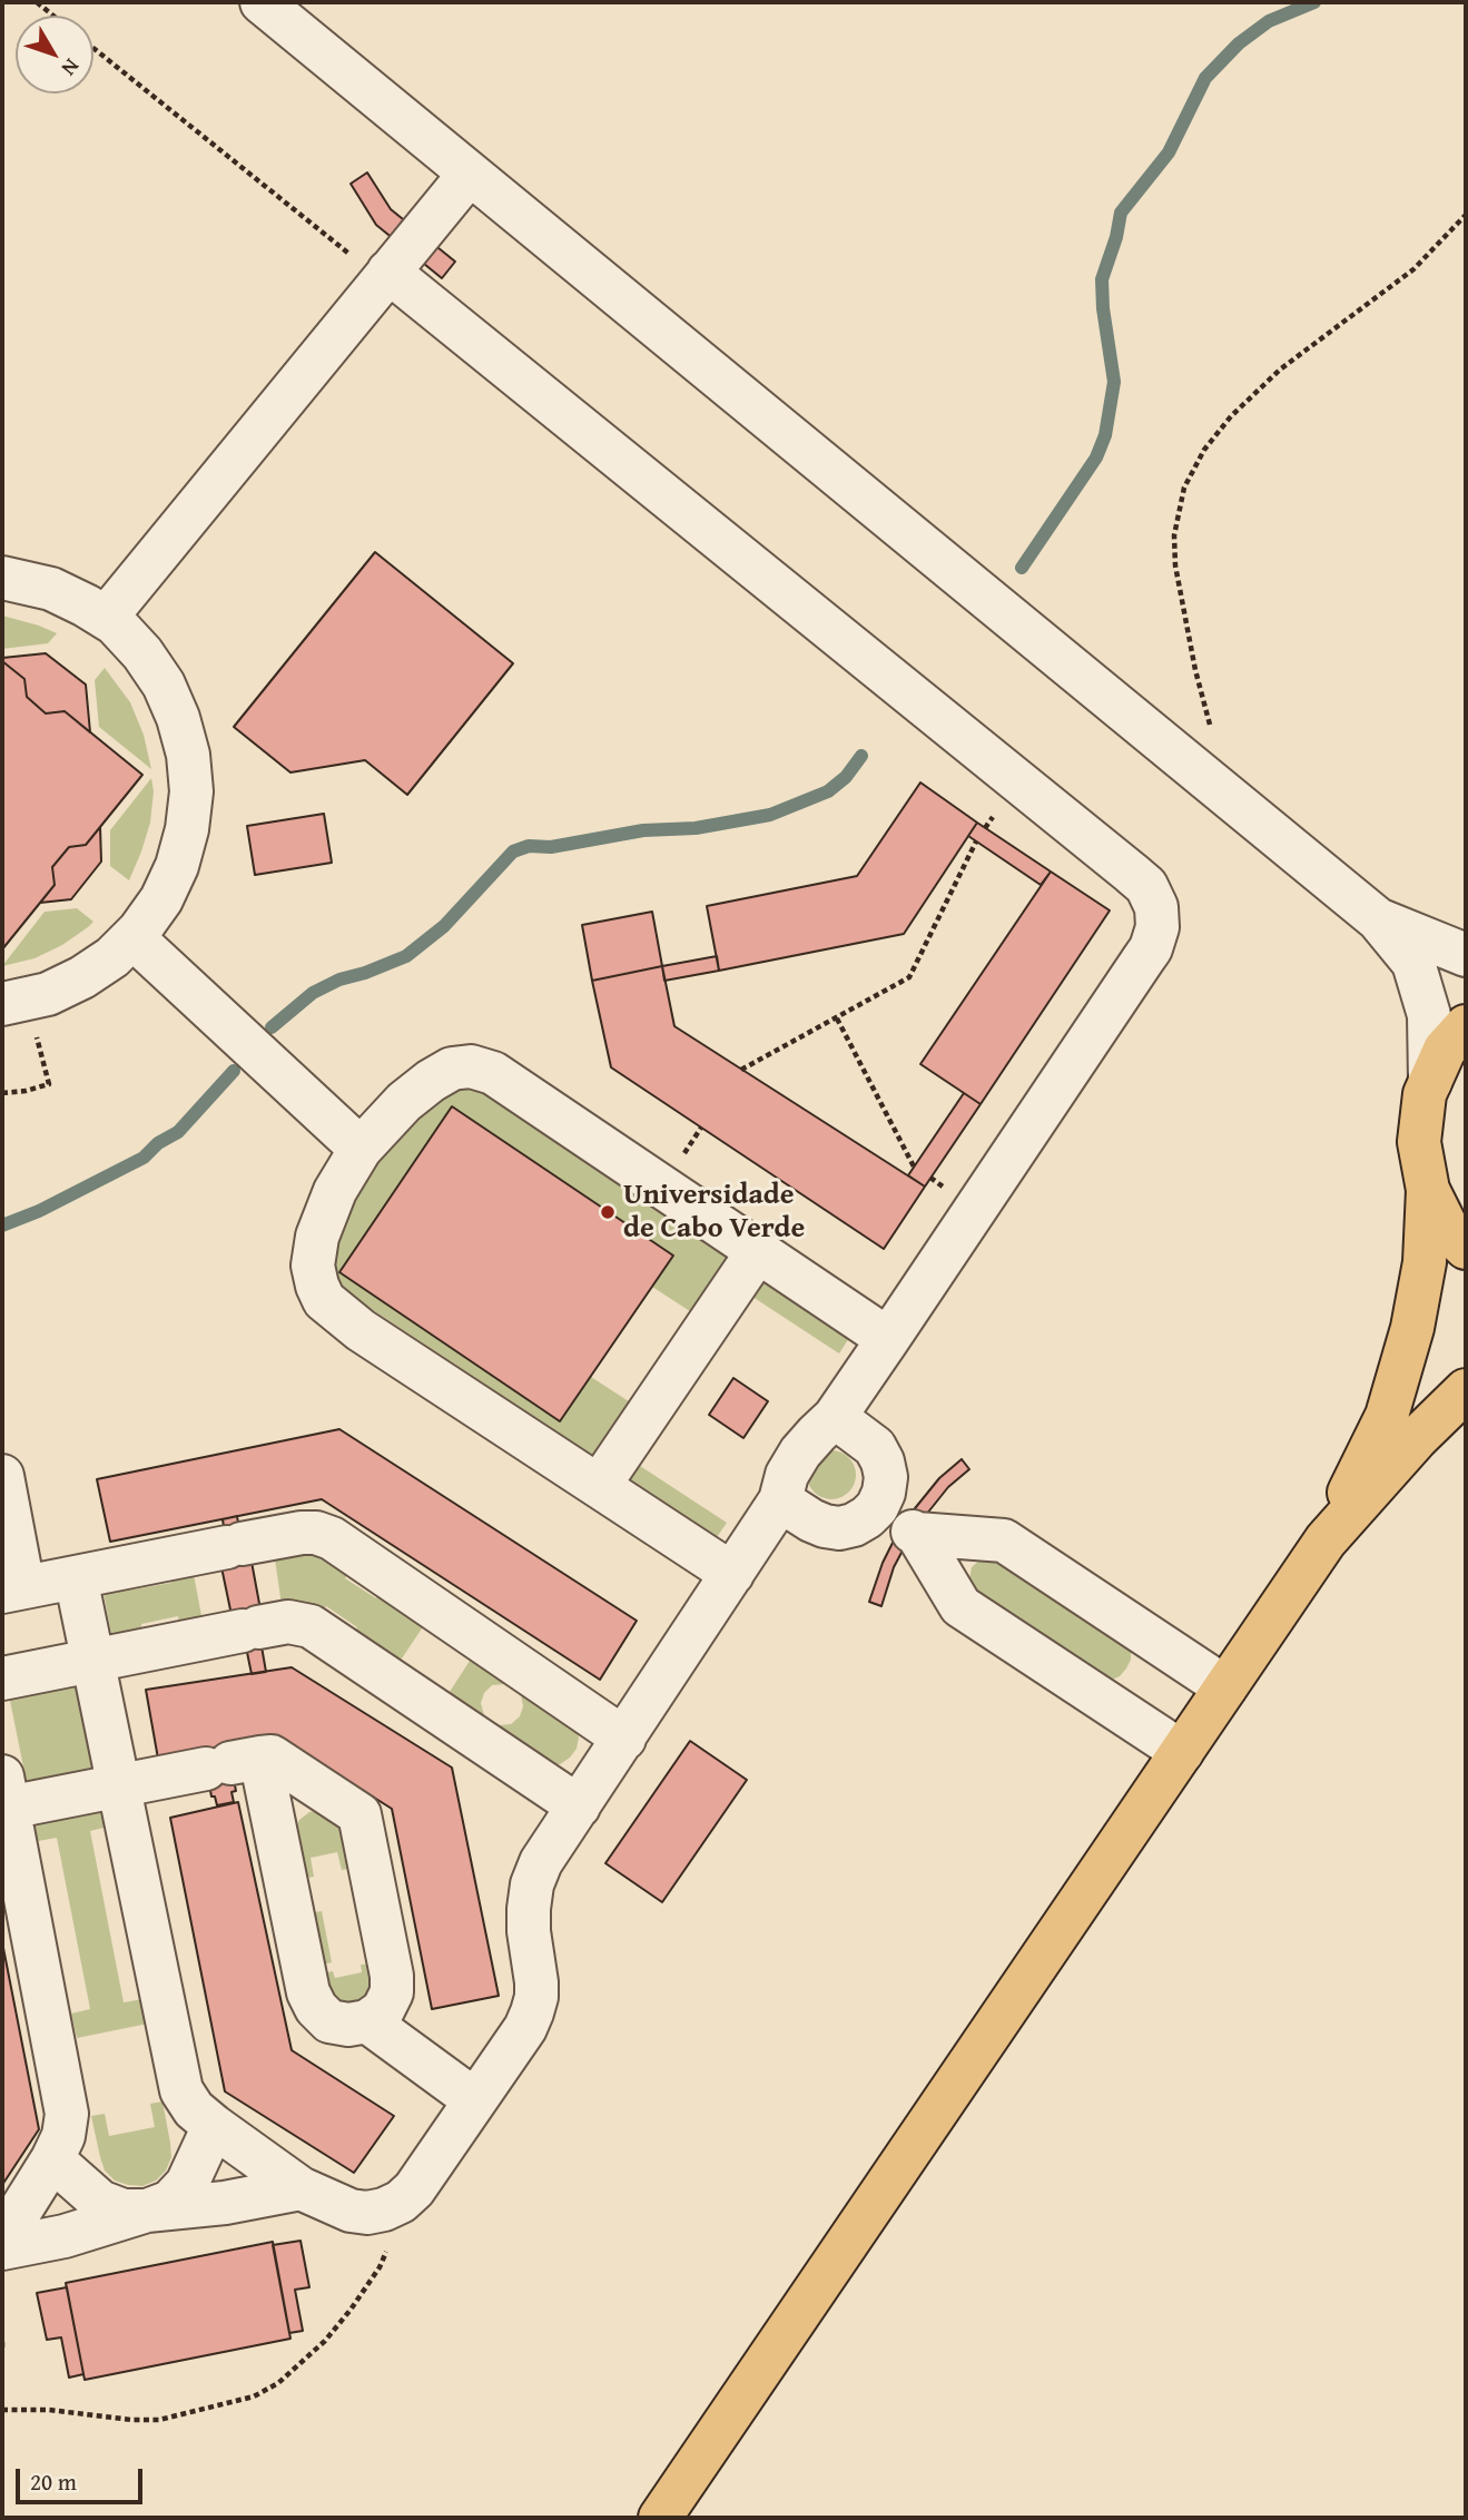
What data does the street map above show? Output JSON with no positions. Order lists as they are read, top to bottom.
{
  "places": ["Universidade de Cabo Verde"],
  "scale_bar": "20 m",
  "north": "bottom right"
}
